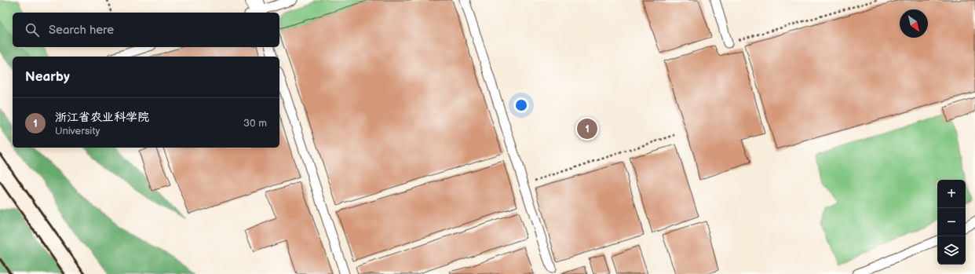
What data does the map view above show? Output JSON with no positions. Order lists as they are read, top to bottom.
{
  "north": "bottom right",
  "page": {
    "search": "Search here",
    "heading": "Nearby",
    "list": [
      {
        "mark": "1",
        "name": "浙江省农业科学院",
        "note": "University",
        "value": "30 m"
      }
    ],
    "pins": "1",
    "map_buttons": ["+", "−"]
  }
}
